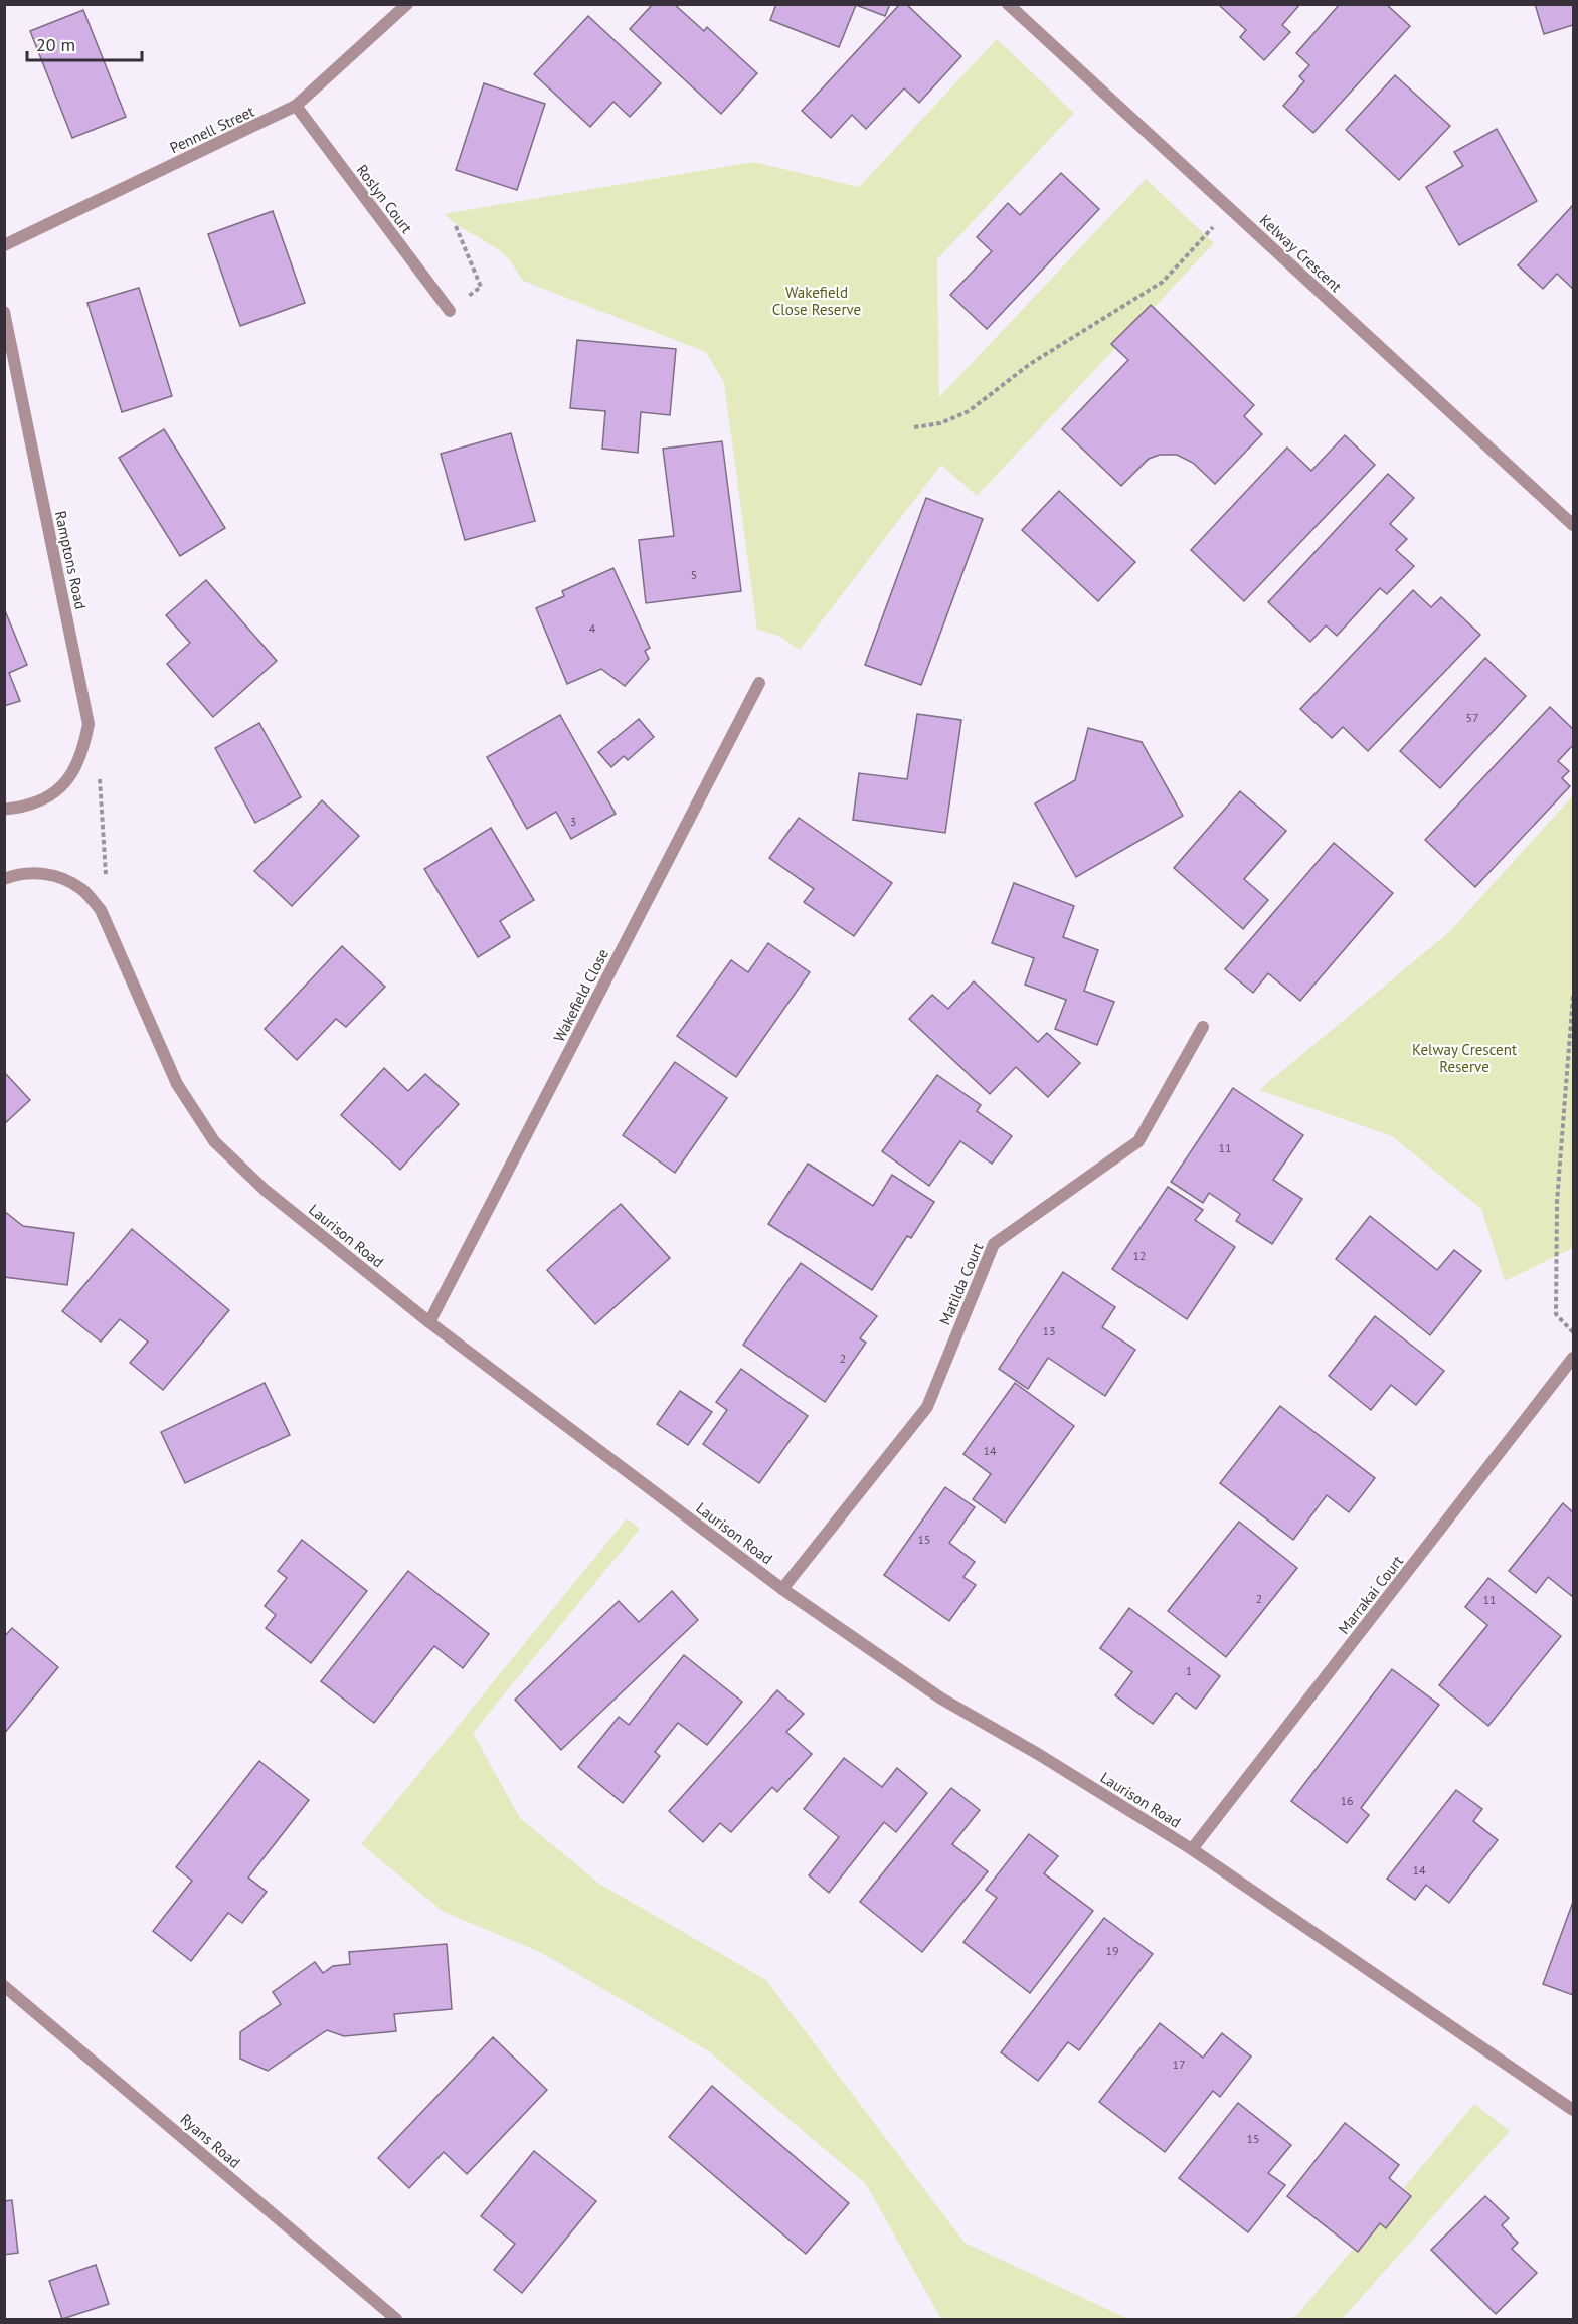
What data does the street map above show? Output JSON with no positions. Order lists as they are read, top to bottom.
{
  "streets": {
    "street": [
      "Pennell Street",
      "Roslyn Court",
      "Kelway Crescent",
      "Ramptons Road",
      "Wakefield Close",
      "Laurison Road",
      "Matilda Court",
      "Marrakai Court",
      "Ryans Road"
    ]
  },
  "crossings": [
    ["Pennell Street", "Roslyn Court"],
    ["Wakefield Close", "Laurison Road"],
    ["Laurison Road", "Matilda Court"],
    ["Laurison Road", "Marrakai Court"]
  ],
  "parks": ["Wakefield Close Reserve", "Kelway Crescent Reserve"],
  "house_numbers": [
    "5",
    "4",
    "57",
    "3",
    "11",
    "12",
    "13",
    "2",
    "14",
    "15",
    "2",
    "11",
    "1",
    "16",
    "14",
    "19",
    "17",
    "15"
  ],
  "scale_bar": "20 m"
}
